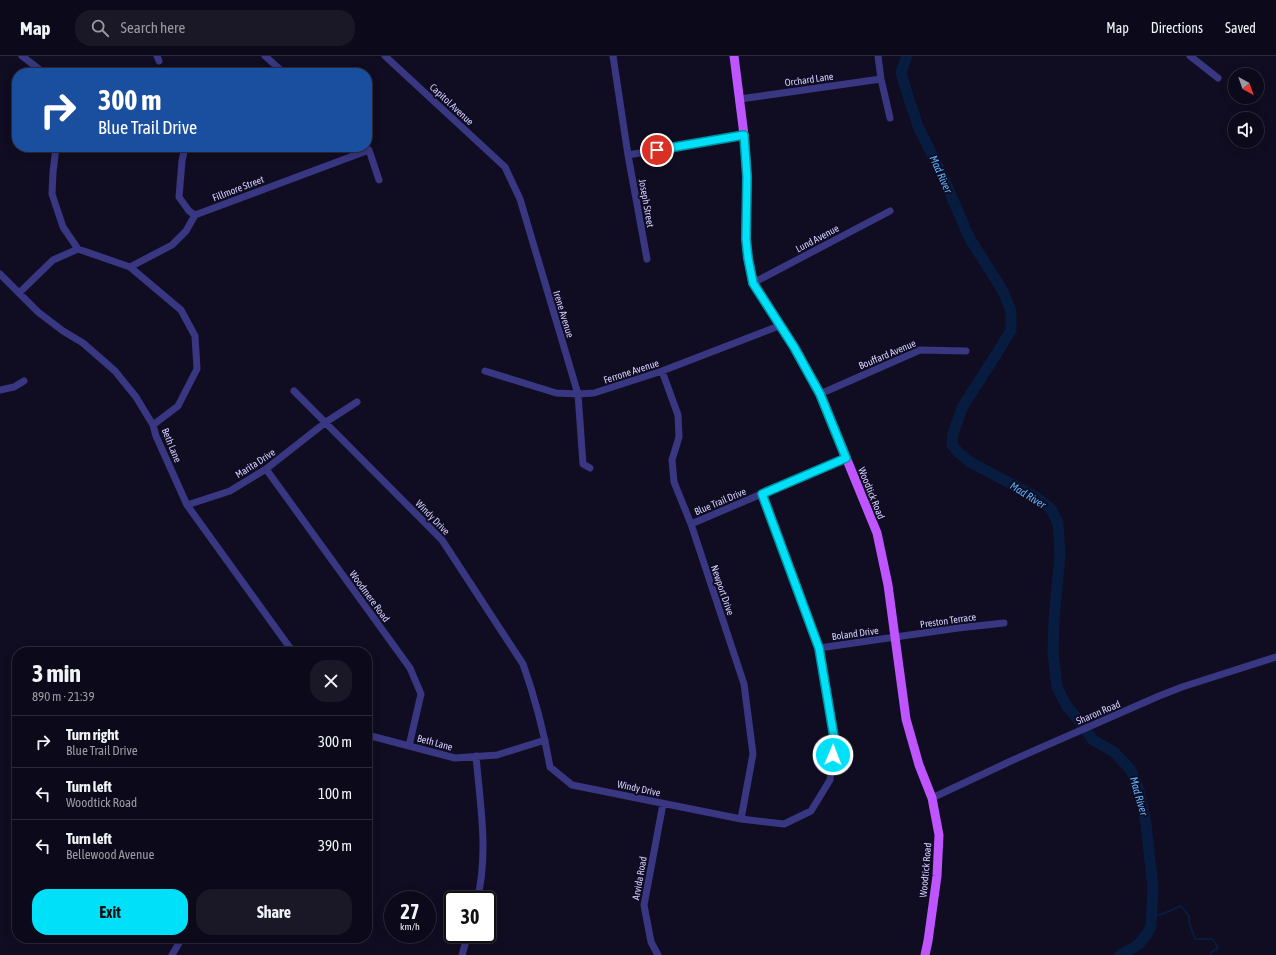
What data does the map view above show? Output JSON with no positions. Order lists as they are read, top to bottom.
{
  "streets": {
    "main road": ["Woodtick Road"],
    "street": [
      "Orchard Lane",
      "Capitol Avenue",
      "Fillmore Street",
      "Joseph Street",
      "Lund Avenue",
      "Irene Avenue",
      "Bouffard Avenue",
      "Ferrone Avenue",
      "Beth Lane",
      "Marita Drive",
      "Blue Trail Drive",
      "Windy Drive",
      "Newport Drive",
      "Woodmere Road",
      "Preston Terrace",
      "Boland Drive",
      "Sharon Road",
      "Arvida Road"
    ]
  },
  "crossings": [
    ["Orchard Lane", "Woodtick Road"],
    ["Capitol Avenue", "Irene Avenue"],
    ["Lund Avenue", "Woodtick Road"],
    ["Irene Avenue", "Ferrone Avenue"],
    ["Bouffard Avenue", "Woodtick Road"],
    ["Ferrone Avenue", "Woodtick Road"],
    ["Ferrone Avenue", "Newport Drive"],
    ["Beth Lane", "Marita Drive"],
    ["Beth Lane", "Windy Drive"],
    ["Beth Lane", "Woodmere Road"],
    ["Marita Drive", "Windy Drive"],
    ["Marita Drive", "Woodmere Road"],
    ["Woodtick Road", "Blue Trail Drive"],
    ["Woodtick Road", "Preston Terrace"],
    ["Woodtick Road", "Boland Drive"],
    ["Woodtick Road", "Sharon Road"],
    ["Blue Trail Drive", "Windy Drive"],
    ["Blue Trail Drive", "Newport Drive"],
    ["Windy Drive", "Newport Drive"],
    ["Windy Drive", "Boland Drive"],
    ["Windy Drive", "Arvida Road"],
    ["Preston Terrace", "Boland Drive"]
  ],
  "water": ["Mad River"],
  "north": "bottom right",
  "page": {
    "header": "Map",
    "search": "Search here",
    "nav": ["Map", "Directions", "Saved"],
    "turn": ["300 m", "Blue Trail Drive"],
    "heading": ["3 min", "890 m · 21:39"],
    "list": [
      {
        "name": "Turn right",
        "note": "Blue Trail Drive",
        "value": "300 m"
      },
      {
        "name": "Turn left",
        "note": "Woodtick Road",
        "value": "100 m"
      },
      {
        "name": "Turn left",
        "note": "Bellewood Avenue",
        "value": "390 m"
      }
    ],
    "buttons": ["Exit", "Share"],
    "speed": "27 km/h",
    "limit": "30"
  }
}
